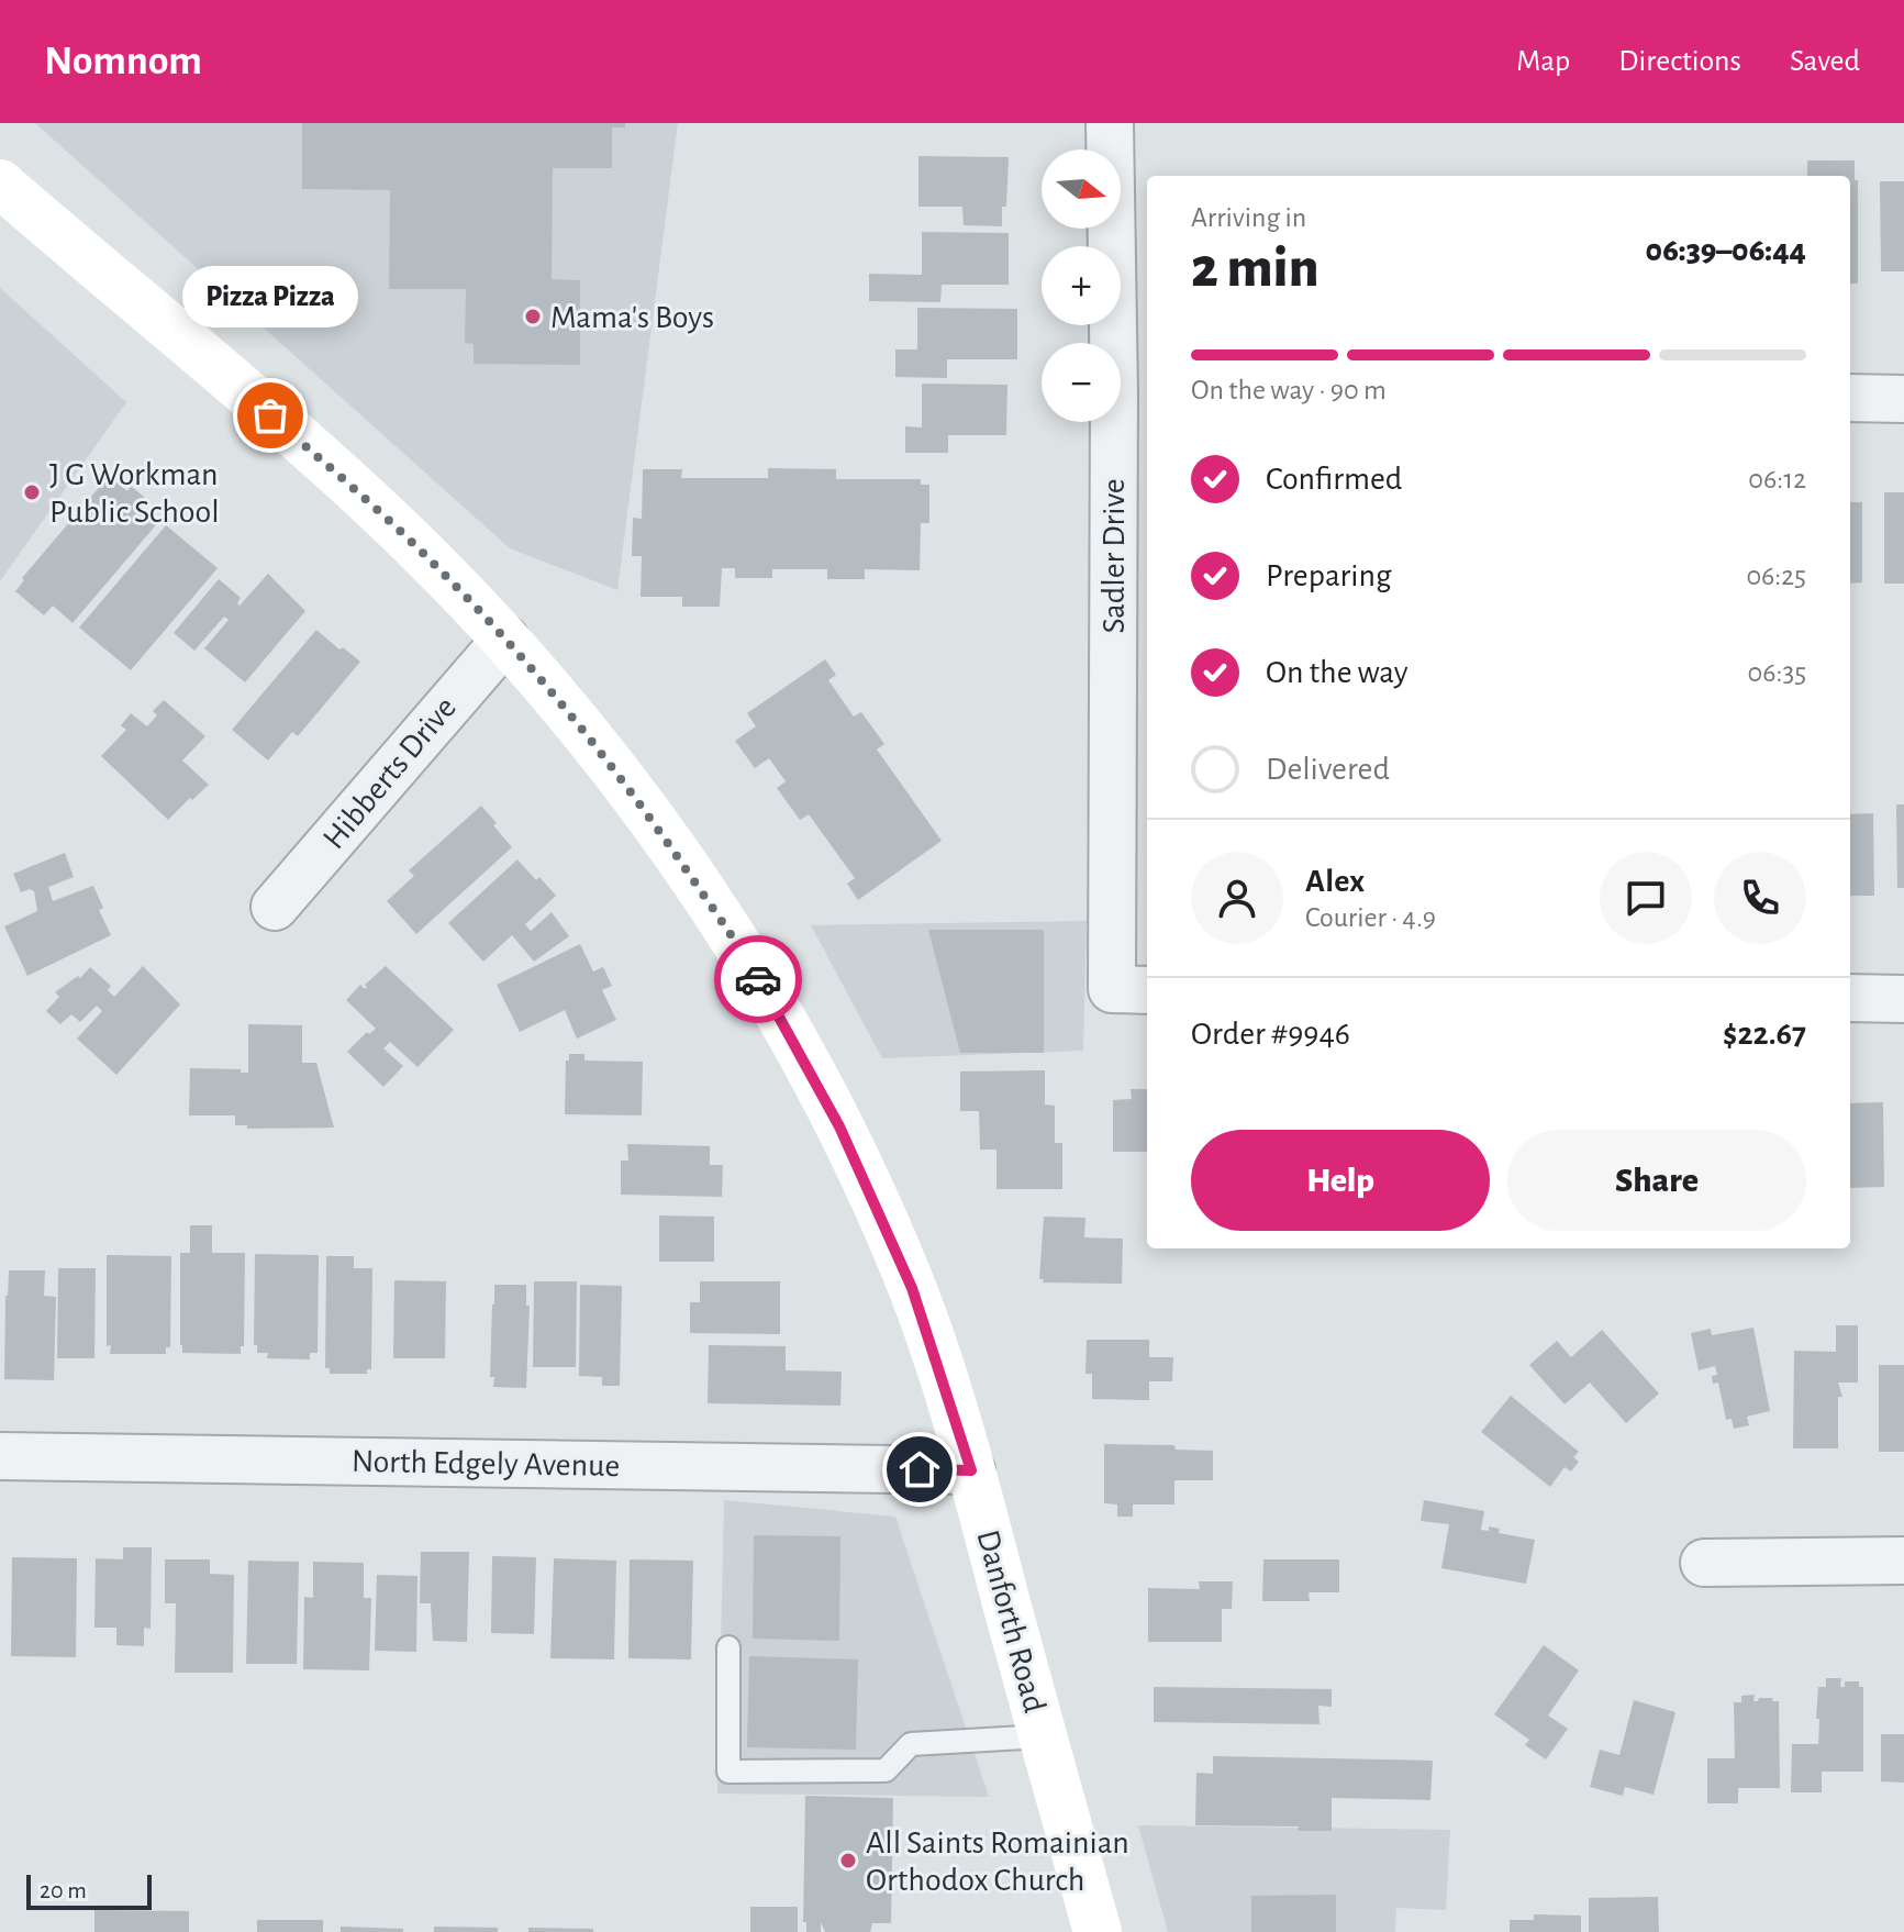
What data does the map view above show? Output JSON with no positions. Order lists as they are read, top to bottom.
{
  "streets": {
    "main road": ["Danforth Road"],
    "street": ["Sadler Drive", "Hibberts Drive", "North Edgely Avenue"]
  },
  "crossings": [
    ["Hibberts Drive", "Danforth Road"],
    ["North Edgely Avenue", "Danforth Road"]
  ],
  "places": [
    "Mama's Boys",
    "Pizza Pizza",
    "J G Workman Public School",
    "All Saints Romainian Orthodox Church"
  ],
  "scale_bar": "20 m",
  "north": "right",
  "page": {
    "header": "Nomnom",
    "nav": ["Map", "Directions", "Saved"],
    "map_buttons": ["+", "−"],
    "heading": ["2 min", "Arriving in", "06:39–06:44"],
    "panel": [
      "Alex",
      "Courier · 4.9",
      "Order #9946",
      "$22.67"
    ],
    "bubble": "Pizza Pizza",
    "bar": "On the way · 90 m",
    "list": [
      ["Confirmed", "06:12"],
      ["Preparing", "06:25"],
      ["On the way", "06:35"],
      "Delivered"
    ],
    "buttons": ["Help", "Share"],
    "scale": "20 m"
  }
}
